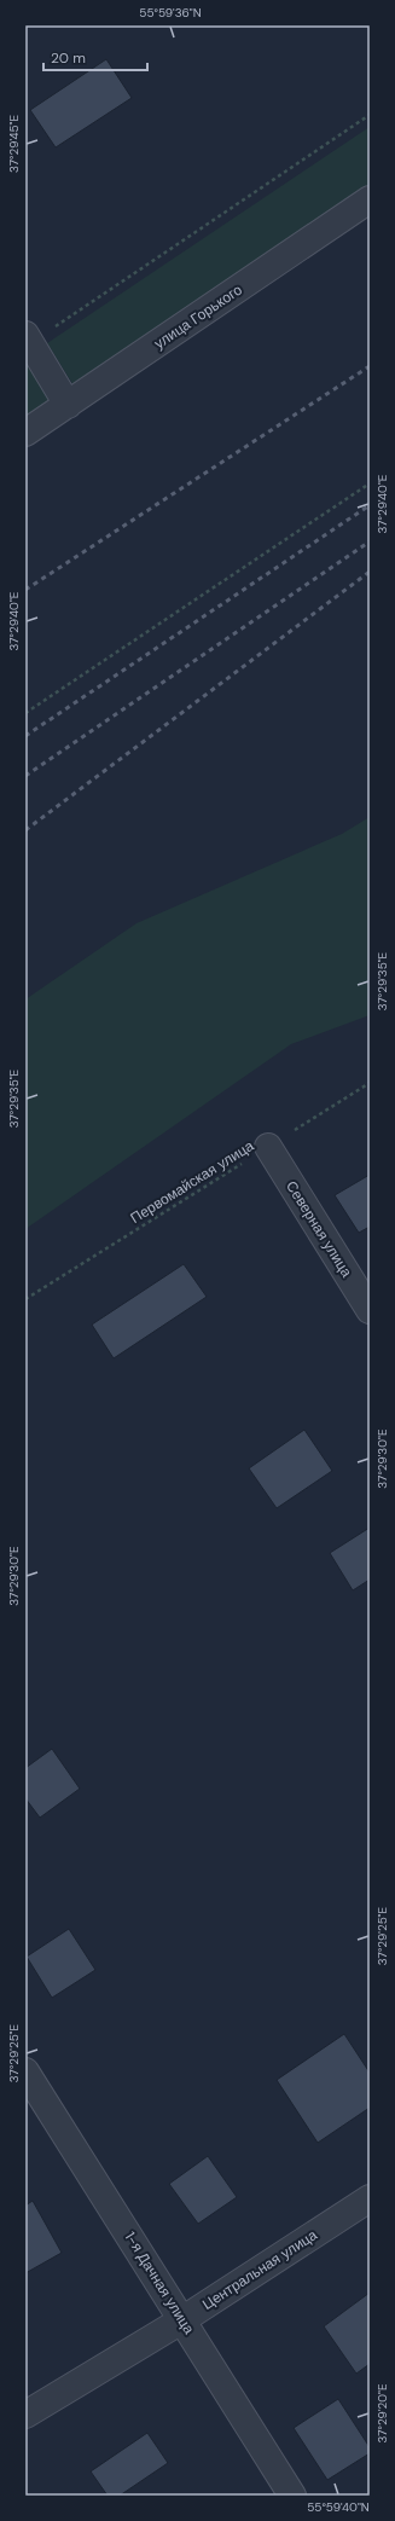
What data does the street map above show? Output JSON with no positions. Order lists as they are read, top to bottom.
{
  "streets": {
    "street": [
      "улица Горького",
      "Северная улица",
      "Центральная улица",
      "1-я Дачная улица"
    ],
    "path": ["Первомайская улица"]
  },
  "crossings": [
    ["Первомайская улица", "Северная улица"],
    ["Центральная улица", "1-я Дачная улица"]
  ],
  "scale_bar": "20 m",
  "coordinates": [
    "55°59'36\"N",
    "37°29'45\"E",
    "37°29'40\"E",
    "37°29'35\"E",
    "37°29'30\"E",
    "37°29'25\"E",
    "37°29'20\"E",
    "55°59'40\"N"
  ]
}
